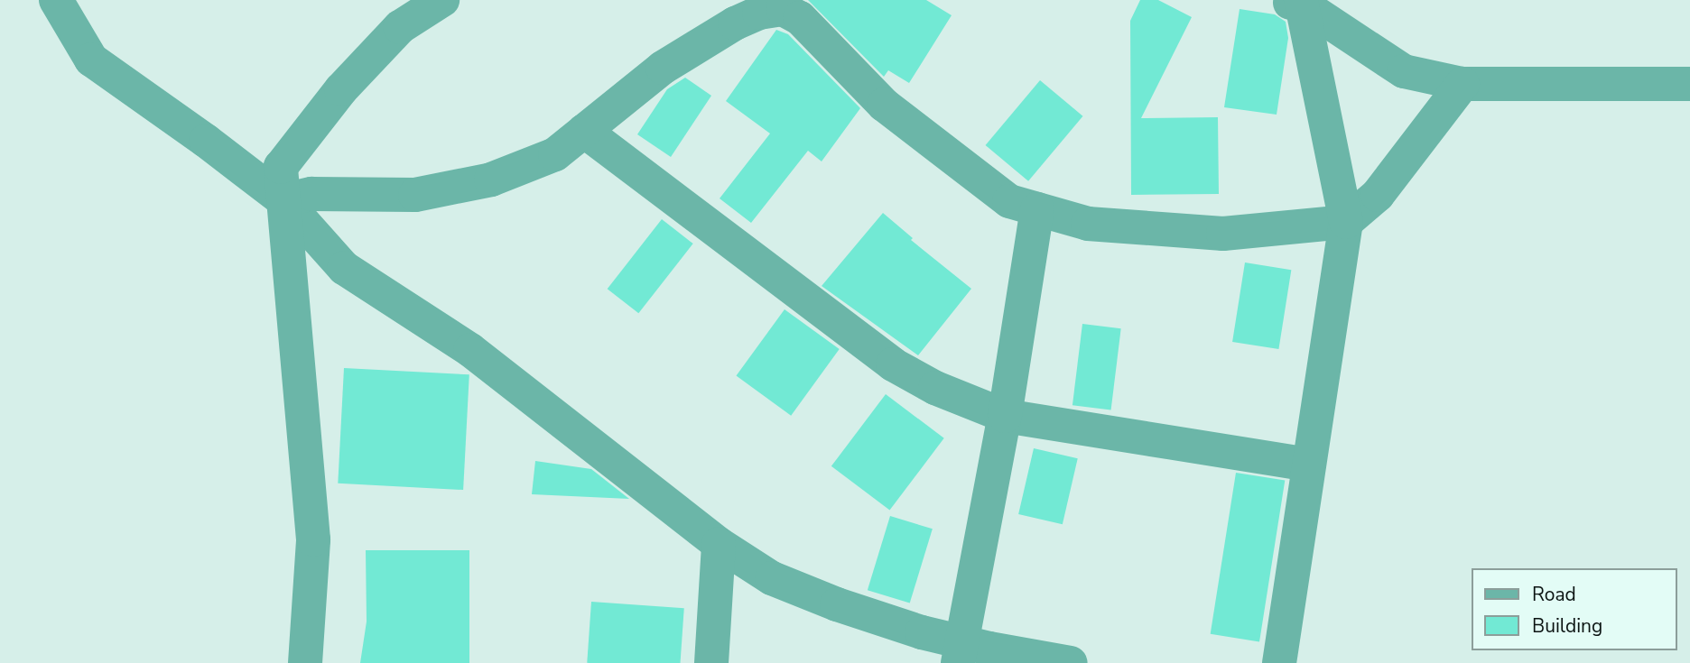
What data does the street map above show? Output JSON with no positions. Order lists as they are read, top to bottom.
{
  "legend": ["Road", "Building"]
}
